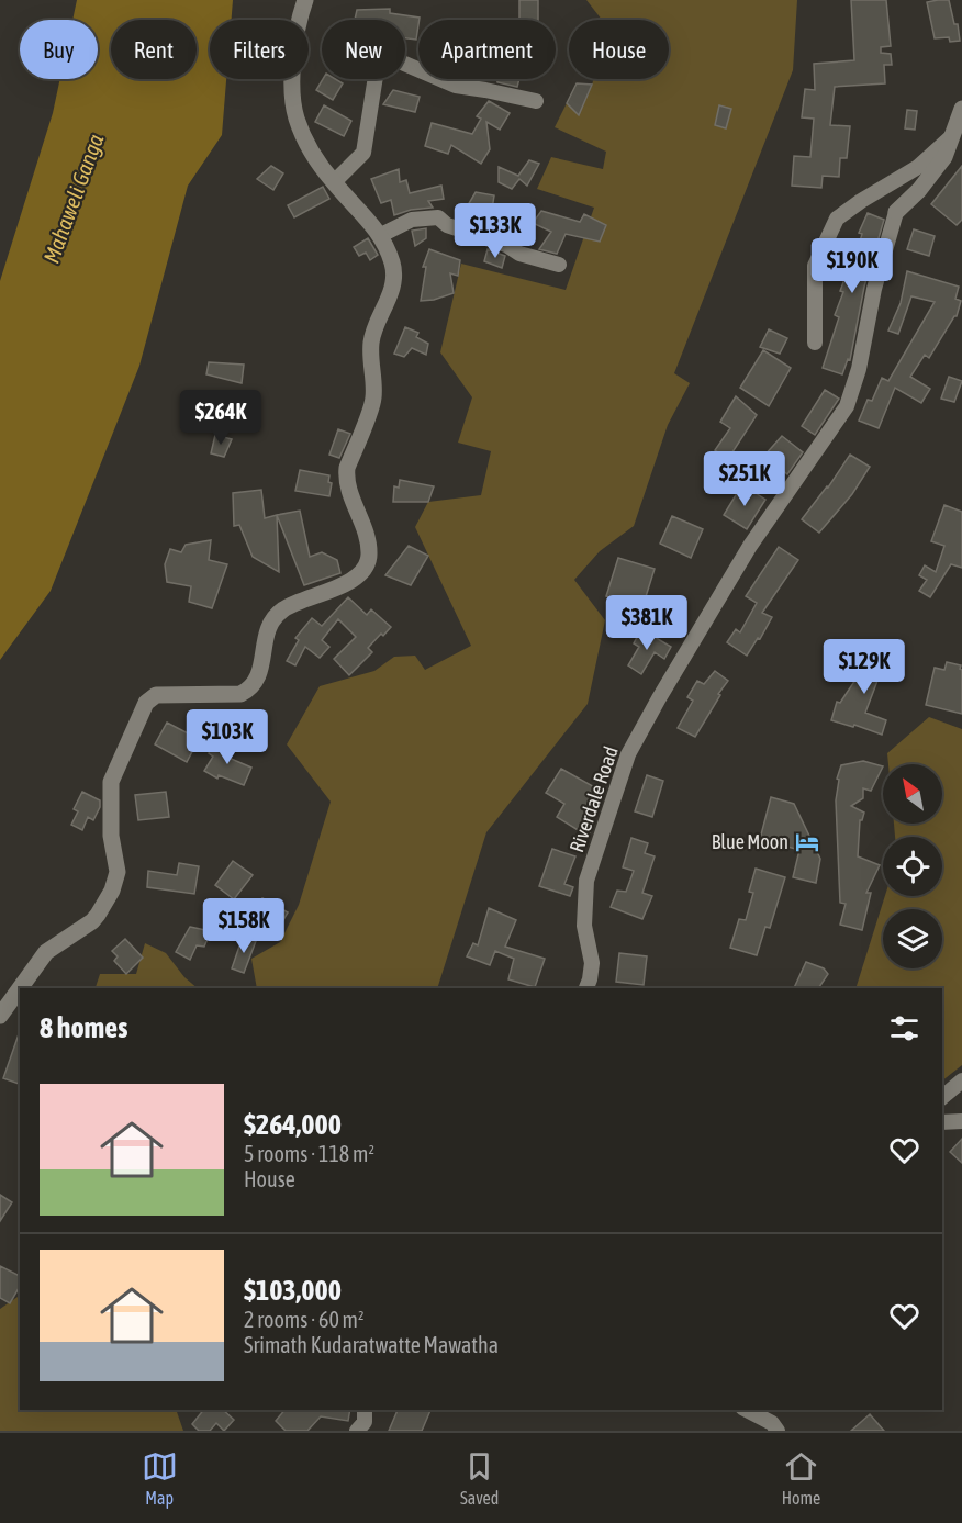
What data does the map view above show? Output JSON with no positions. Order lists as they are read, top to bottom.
{
  "streets": {
    "street": ["Riverdale Road"]
  },
  "water": ["Mahaweli Ganga"],
  "places": {
    "hotel": ["Blue Moon"]
  },
  "north": "top left",
  "page": {
    "chip": [
      "Buy",
      "Rent",
      "Filters",
      "New",
      "Apartment",
      "House"
    ],
    "price": [
      "$133K",
      "$190K",
      "$264K",
      "$251K",
      "$381K",
      "$129K",
      "$103K",
      "$158K"
    ],
    "heading": "8 homes",
    "list": [
      {
        "name": "$264,000",
        "note": "5 rooms · 118 m² · House"
      },
      {
        "name": "$103,000",
        "note": "2 rooms · 60 m² · Srimath Kudaratwatte Mawatha"
      }
    ],
    "tabs": ["Map", "Saved", "Home"]
  }
}
